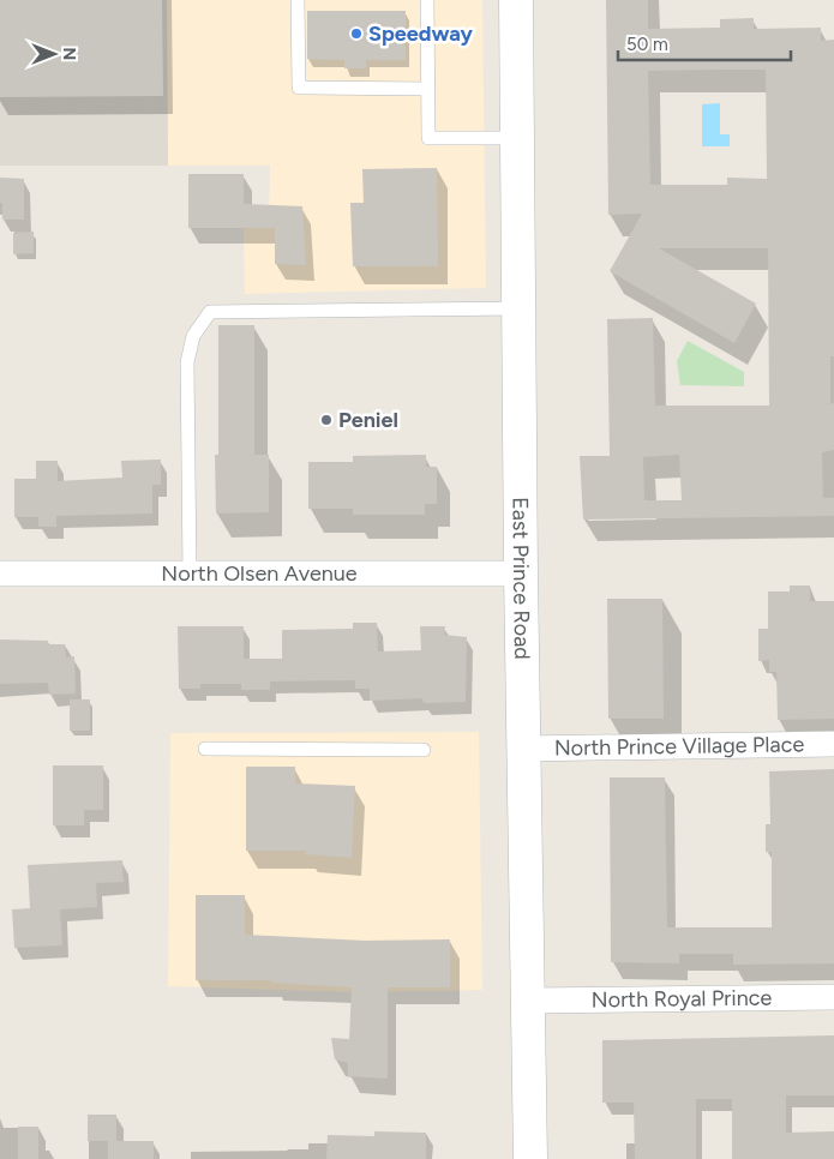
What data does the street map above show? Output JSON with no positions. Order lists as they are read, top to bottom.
{
  "streets": {
    "main road": ["East Prince Road"],
    "street": ["North Olsen Avenue", "North Prince Village Place", "North Royal Prince"]
  },
  "crossings": [
    ["North Olsen Avenue", "East Prince Road"],
    ["East Prince Road", "North Prince Village Place"],
    ["East Prince Road", "North Royal Prince"]
  ],
  "places": ["Speedway", "Peniel"],
  "scale_bar": "50 m",
  "north": "right"
}
